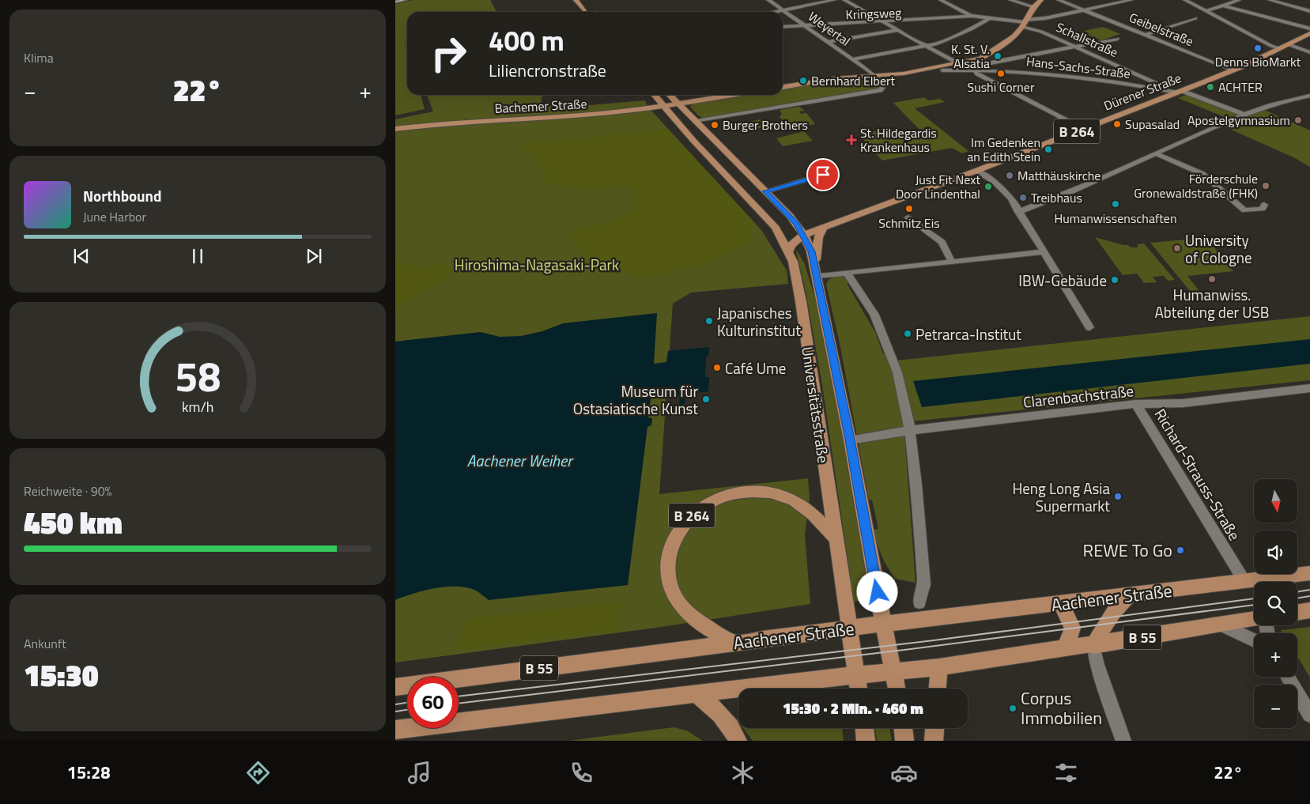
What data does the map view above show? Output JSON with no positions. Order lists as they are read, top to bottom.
{
  "streets": {
    "main road": [
      "Dürener Straße",
      "Bachemer Straße",
      "B 264",
      "Universitätsstraße",
      "Aachener Straße",
      "B 55"
    ],
    "street": [
      "Kringsweg",
      "Weyertal",
      "Geibelstraße",
      "Schallstraße",
      "Hans-Sachs-Straße",
      "Clarenbachstraße",
      "Richard-Strauss-Straße"
    ]
  },
  "crossings": [
    ["Kringsweg", "Weyertal"],
    ["Kringsweg", "Schallstraße"],
    ["Kringsweg", "Hans-Sachs-Straße"],
    ["Geibelstraße", "Dürener Straße"],
    ["Schallstraße", "Hans-Sachs-Straße"],
    ["Hans-Sachs-Straße", "Dürener Straße"],
    ["Dürener Straße", "B 264"],
    ["Dürener Straße", "Universitätsstraße"],
    ["Bachemer Straße", "Universitätsstraße"],
    ["B 264", "Universitätsstraße"],
    ["B 264", "Aachener Straße"],
    ["Clarenbachstraße", "Universitätsstraße"],
    ["Clarenbachstraße", "Richard-Strauss-Straße"],
    ["Universitätsstraße", "Aachener Straße"],
    ["Universitätsstraße", "B 55"],
    ["Richard-Strauss-Straße", "Aachener Straße"]
  ],
  "water": ["Aachener Weiher"],
  "parks": ["Hiroshima-Nagasaki-Park"],
  "places": {
    "other": [
      "Denns BioMarkt",
      "K. St. V. Alsatia",
      "Sushi Corner",
      "Bernhard Elbert",
      "ACHTER",
      "Apostelgymnasium",
      "Supasalad",
      "Burger Brothers",
      "Im Gedenken an Edith Stein",
      "Matthäuskirche",
      "Förderschule Gronewaldstraße (FHK)",
      "Just Fit Next Door Lindenthal",
      "Treibhaus",
      "Humanwissenschaften",
      "Schmitz Eis",
      "University of Cologne",
      "Humanwiss. Abteilung der USB",
      "IBW-Gebäude",
      "Japanisches Kulturinstitut",
      "Petrarca-Institut",
      "Café Ume",
      "Museum für Ostasiatische Kunst",
      "Heng Long Asia Supermarkt",
      "REWE To Go",
      "Corpus Immobilien"
    ],
    "health": ["St. Hildegardis Krankenhaus"]
  },
  "north": "bottom",
  "page": {
    "tile": [
      "Klima",
      ["Reichweite · 90%", "450 km"],
      ["Ankunft", "15:30"]
    ],
    "turn": ["400 m", "Liliencronstraße"],
    "heat": ["−", "22°", "+"],
    "song": ["Northbound", "June Harbor"],
    "map_buttons": ["+", "−"],
    "limit": "60",
    "trip": "15:30 · 2 Min. · 460 m",
    "tabs": ["15:28", "22°"],
    "gauge": ["58", "km/h"]
  }
}
